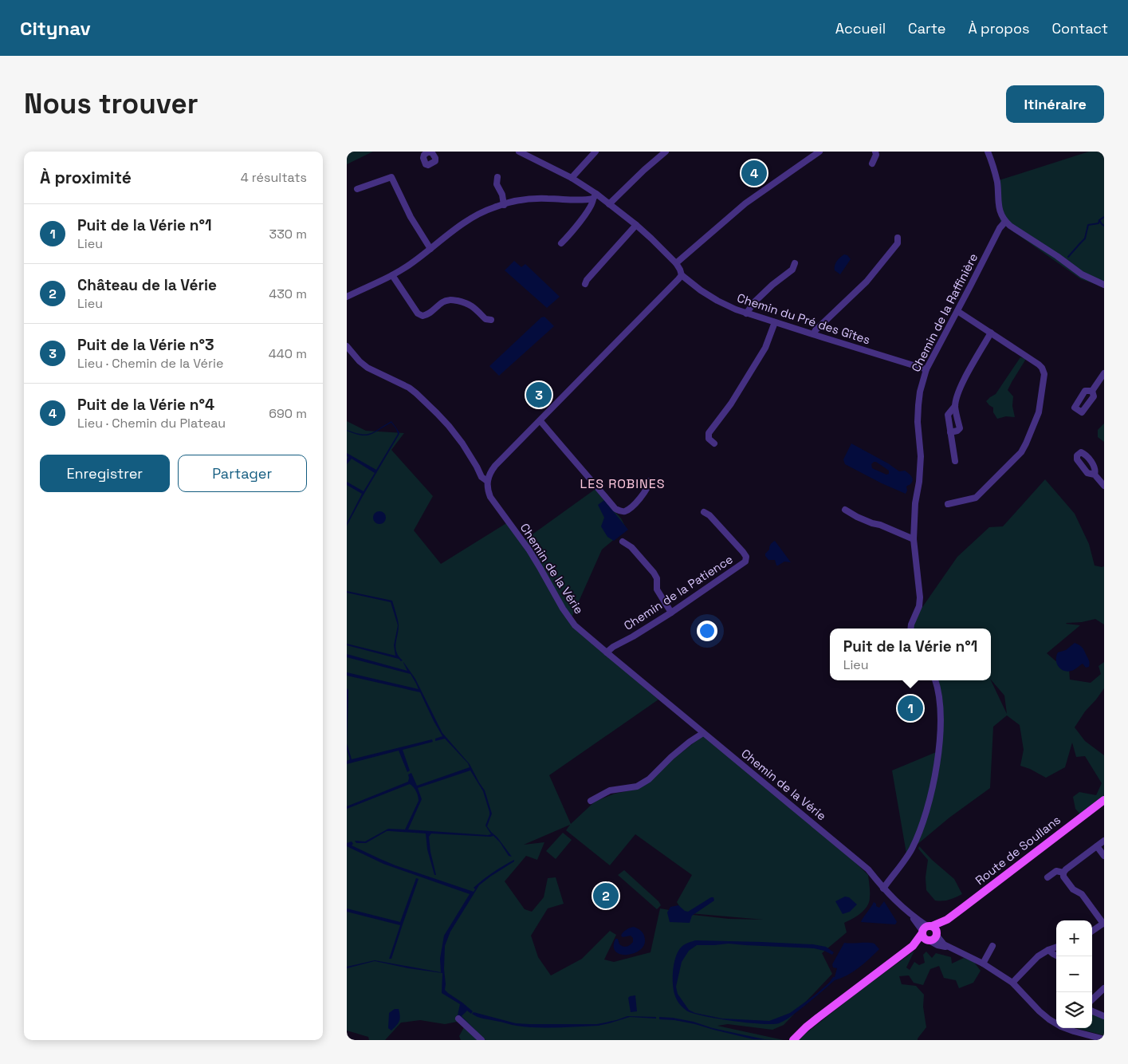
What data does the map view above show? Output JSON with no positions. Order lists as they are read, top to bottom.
{
  "streets": {
    "main road": ["Route de Soullans"],
    "street": [
      "Chemin de la Raffinière",
      "Chemin du Pré des Gîtes",
      "Chemin de la Vérie",
      "Chemin de la Patience"
    ]
  },
  "crossings": [
    ["Chemin de la Raffinière", "Chemin du Pré des Gîtes"],
    ["Chemin de la Vérie", "Chemin de la Patience"],
    ["Chemin de la Vérie", "Route de Soullans"]
  ],
  "districts": ["LES ROBINES"],
  "page": {
    "header": "Citynav",
    "nav": [
      "Accueil",
      "Carte",
      "À propos",
      "Contact"
    ],
    "buttons": [
      "Itinéraire",
      ["Enregistrer", "Partager"]
    ],
    "title": "Nous trouver",
    "heading": ["À proximité", "4 résultats"],
    "pins": [
      "4",
      "3",
      "1",
      "2"
    ],
    "list": [
      {
        "mark": "1",
        "name": "Puit de la Vérie n°1",
        "note": "Lieu",
        "value": "330 m"
      },
      {
        "mark": "2",
        "name": "Château de la Vérie",
        "note": "Lieu",
        "value": "430 m"
      },
      {
        "mark": "3",
        "name": "Puit de la Vérie n°3",
        "note": "Lieu · Chemin de la Vérie",
        "value": "440 m"
      },
      {
        "mark": "4",
        "name": "Puit de la Vérie n°4",
        "note": "Lieu · Chemin du Plateau",
        "value": "690 m"
      }
    ],
    "popup": ["Puit de la Vérie n°1", "Lieu"],
    "map_buttons": ["+", "−"]
  }
}
